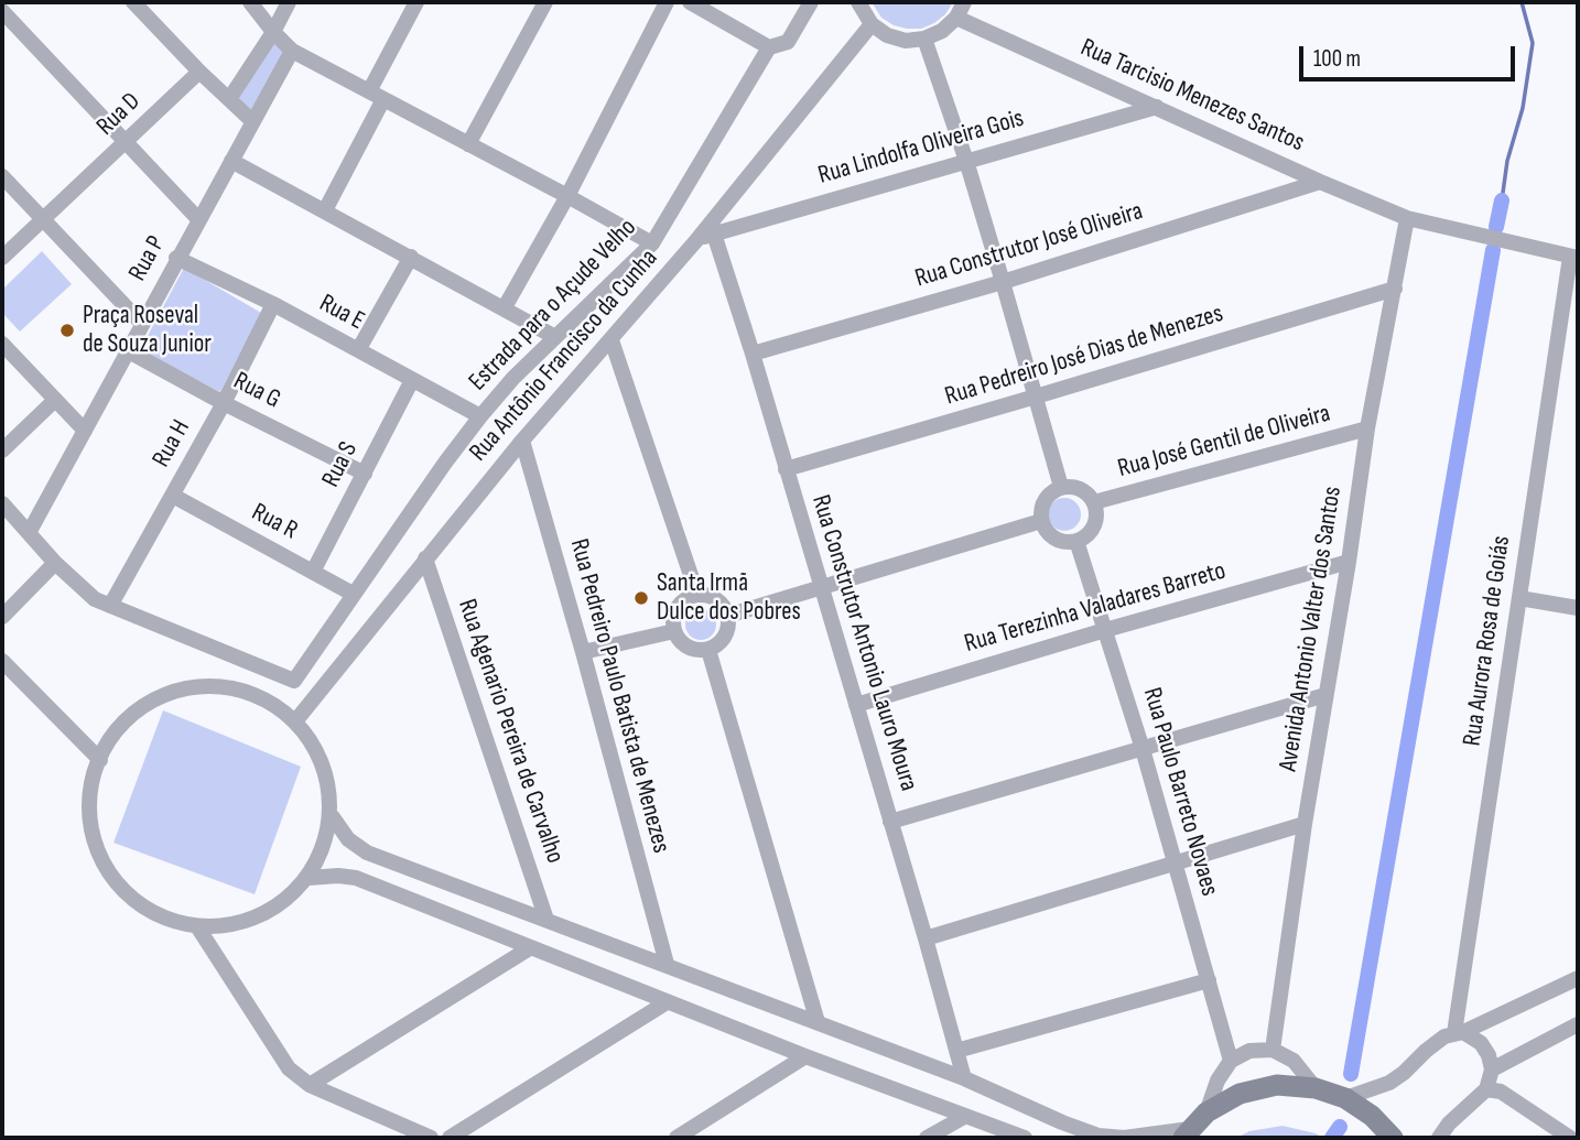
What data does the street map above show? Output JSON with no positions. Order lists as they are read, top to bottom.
{
  "streets": {
    "street": [
      "Rua Tarcisio Menezes Santos",
      "Rua D",
      "Rua Lindolfa Oliveira Gois",
      "Rua Construtor José Oliveira",
      "Rua P",
      "Estrada para o Açude Velho",
      "Rua E",
      "Rua Antônio Francisco da Cunha",
      "Rua Pedreiro José Dias de Menezes",
      "Rua G",
      "Rua José Gentil de Oliveira",
      "Rua H",
      "Rua S",
      "Rua R",
      "Rua Terezinha Valadares Barreto",
      "Avenida Antonio Valter dos Santos",
      "Rua Aurora Rosa de Goiás",
      "Rua Construtor Antonio Lauro Moura",
      "Rua Pedreiro Paulo Batista de Menezes",
      "Rua Agenario Pereira de Carvalho",
      "Rua Paulo Barreto Novaes"
    ]
  },
  "crossings": [
    ["Rua Tarcisio Menezes Santos", "Rua Lindolfa Oliveira Gois"],
    ["Rua Tarcisio Menezes Santos", "Rua Construtor José Oliveira"],
    ["Rua Tarcisio Menezes Santos", "Avenida Antonio Valter dos Santos"],
    ["Rua Tarcisio Menezes Santos", "Rua Aurora Rosa de Goiás"],
    ["Rua Lindolfa Oliveira Gois", "Rua Antônio Francisco da Cunha"],
    ["Rua Lindolfa Oliveira Gois", "Rua Construtor Antonio Lauro Moura"],
    ["Rua Construtor José Oliveira", "Rua Construtor Antonio Lauro Moura"],
    ["Rua P", "Rua E"],
    ["Rua P", "Rua G"],
    ["Estrada para o Açude Velho", "Rua E"],
    ["Estrada para o Açude Velho", "Rua H"],
    ["Estrada para o Açude Velho", "Rua R"],
    ["Rua E", "Rua H"],
    ["Rua E", "Rua S"],
    ["Rua Antônio Francisco da Cunha", "Rua Construtor Antonio Lauro Moura"],
    ["Rua Antônio Francisco da Cunha", "Rua Pedreiro Paulo Batista de Menezes"],
    ["Rua Antônio Francisco da Cunha", "Rua Agenario Pereira de Carvalho"],
    ["Rua Pedreiro José Dias de Menezes", "Avenida Antonio Valter dos Santos"],
    ["Rua Pedreiro José Dias de Menezes", "Rua Construtor Antonio Lauro Moura"],
    ["Rua G", "Rua H"],
    ["Rua G", "Rua S"],
    ["Rua José Gentil de Oliveira", "Avenida Antonio Valter dos Santos"],
    ["Rua José Gentil de Oliveira", "Rua Paulo Barreto Novaes"],
    ["Rua H", "Rua R"],
    ["Rua S", "Rua R"],
    ["Rua Terezinha Valadares Barreto", "Avenida Antonio Valter dos Santos"],
    ["Rua Terezinha Valadares Barreto", "Rua Construtor Antonio Lauro Moura"],
    ["Rua Terezinha Valadares Barreto", "Rua Paulo Barreto Novaes"]
  ],
  "places": ["Praça Roseval de Souza Junior", "Santa Irmã Dulce dos Pobres"],
  "scale_bar": "100 m"
}
